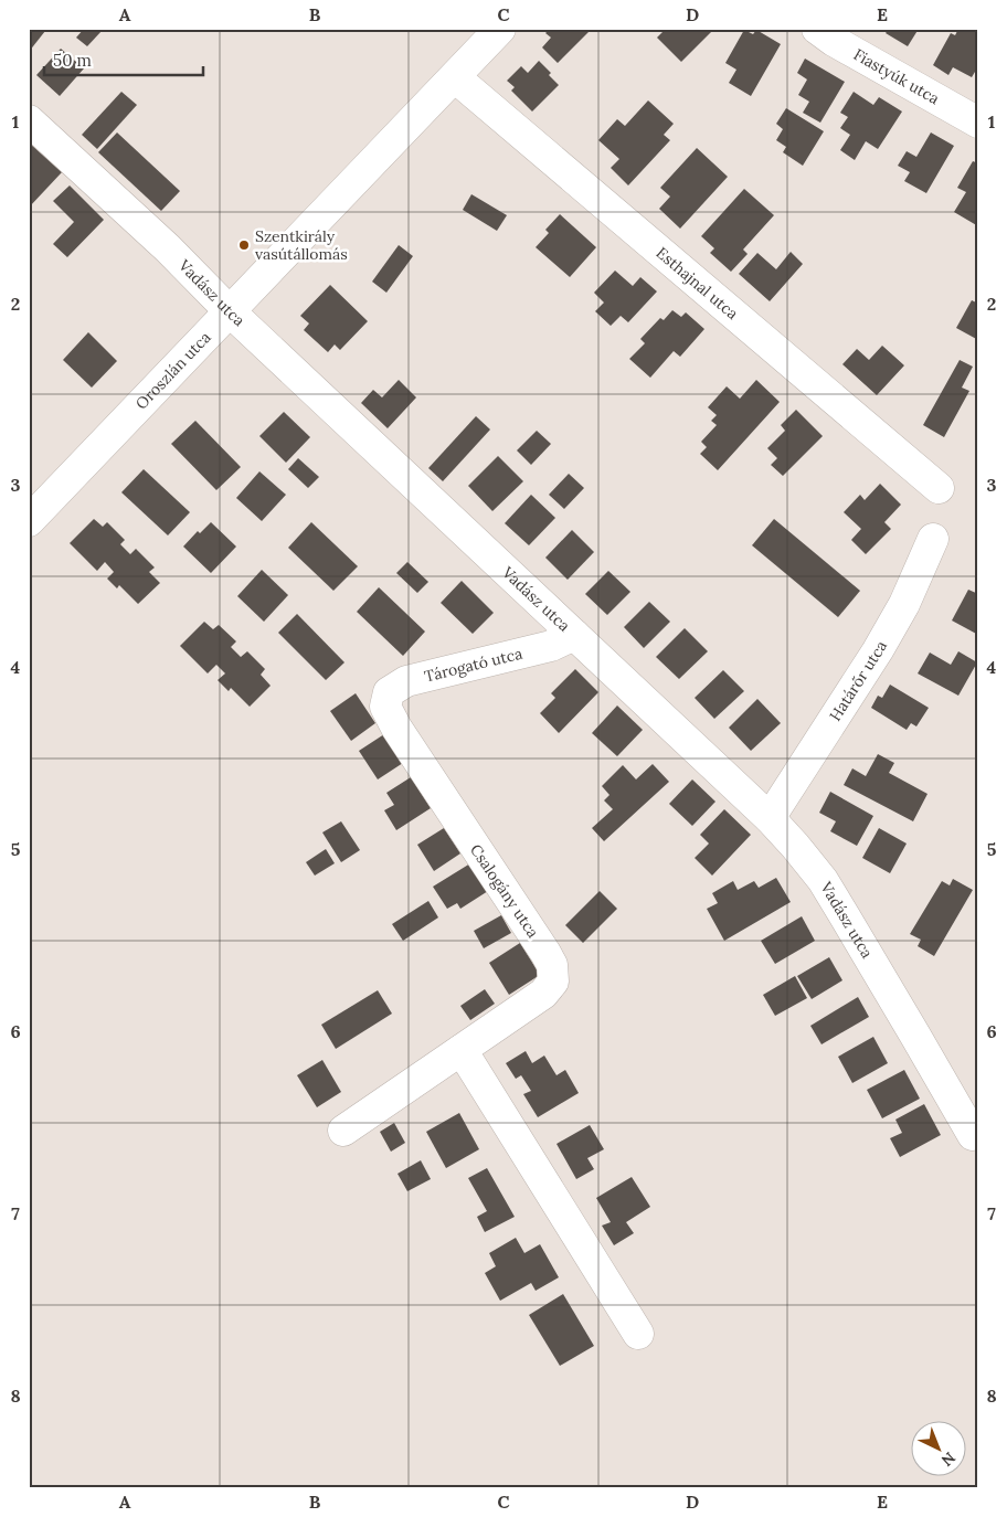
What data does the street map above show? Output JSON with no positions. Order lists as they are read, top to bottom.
{
  "streets": {
    "street": [
      "Fiastyúk utca",
      "Esthajnal utca",
      "Vadász utca",
      "Oroszlán utca",
      "Tárogató utca",
      "Határőr utca",
      "Csalogány utca"
    ]
  },
  "crossings": [
    ["Esthajnal utca", "Oroszlán utca"],
    ["Vadász utca", "Oroszlán utca"],
    ["Vadász utca", "Tárogató utca"],
    ["Vadász utca", "Határőr utca"],
    ["Tárogató utca", "Csalogány utca"]
  ],
  "places": ["Szentkirály vasútállomás"],
  "scale_bar": "50 m",
  "north": "bottom right",
  "grid": {
    "columns": [
      "A",
      "B",
      "C",
      "D",
      "E"
    ],
    "rows": [
      "1",
      "2",
      "3",
      "4",
      "5",
      "6",
      "7",
      "8"
    ]
  }
}
